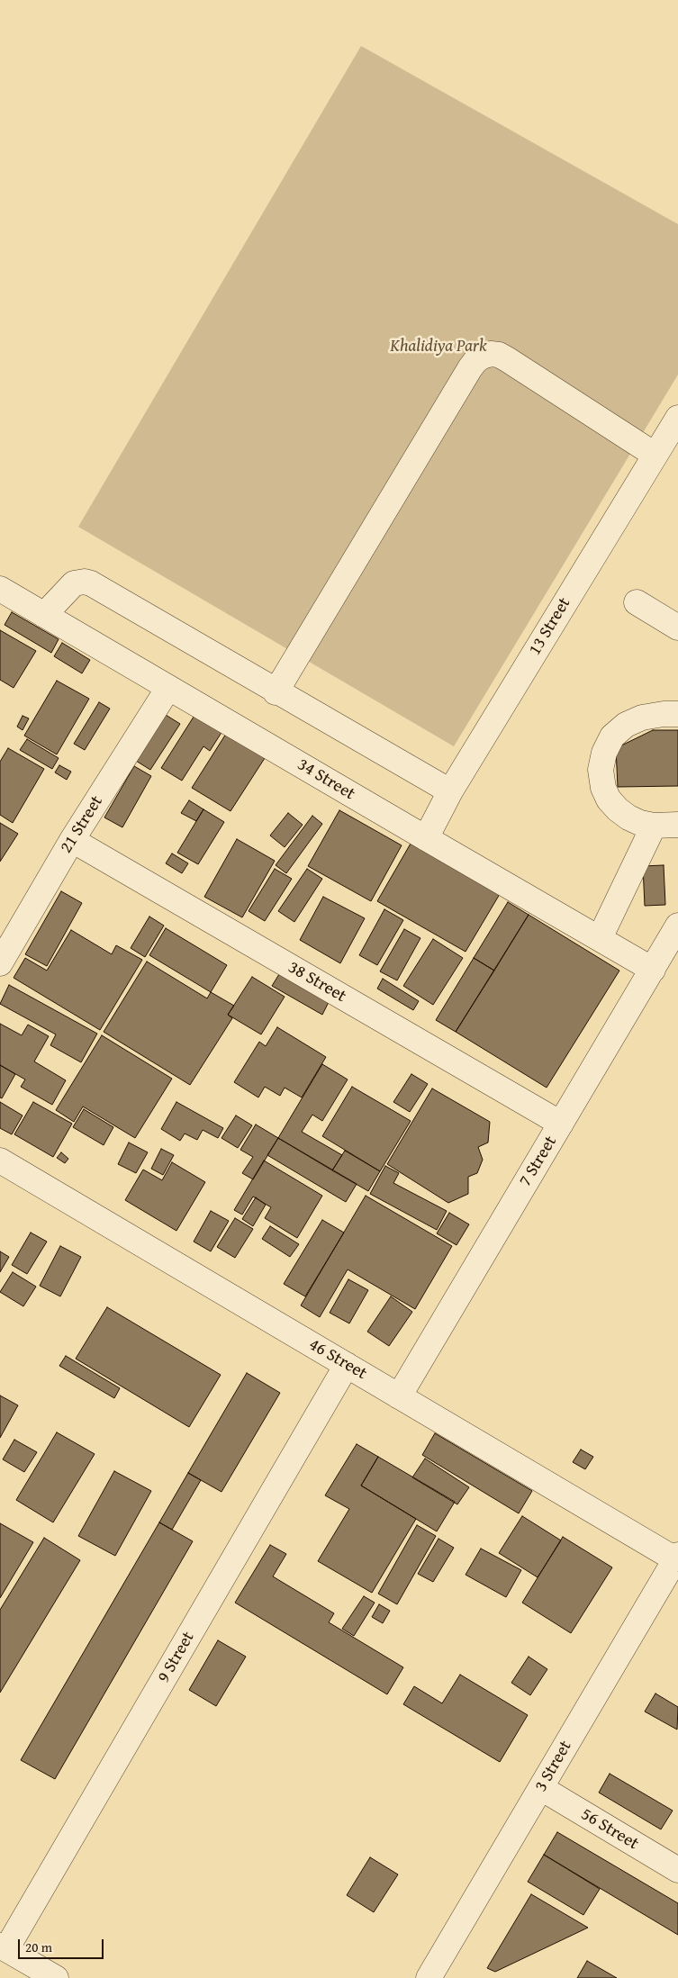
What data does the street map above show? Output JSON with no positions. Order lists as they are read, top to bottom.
{
  "streets": {
    "street": [
      "13 Street",
      "34 Street",
      "21 Street",
      "38 Street",
      "7 Street",
      "46 Street",
      "9 Street",
      "3 Street",
      "56 Street"
    ]
  },
  "crossings": [
    ["13 Street", "34 Street"],
    ["34 Street", "21 Street"],
    ["34 Street", "7 Street"],
    ["21 Street", "38 Street"],
    ["38 Street", "7 Street"],
    ["7 Street", "46 Street"],
    ["46 Street", "9 Street"],
    ["46 Street", "3 Street"],
    ["3 Street", "56 Street"]
  ],
  "parks": ["Khalidiya Park"],
  "scale_bar": "20 m"
}
